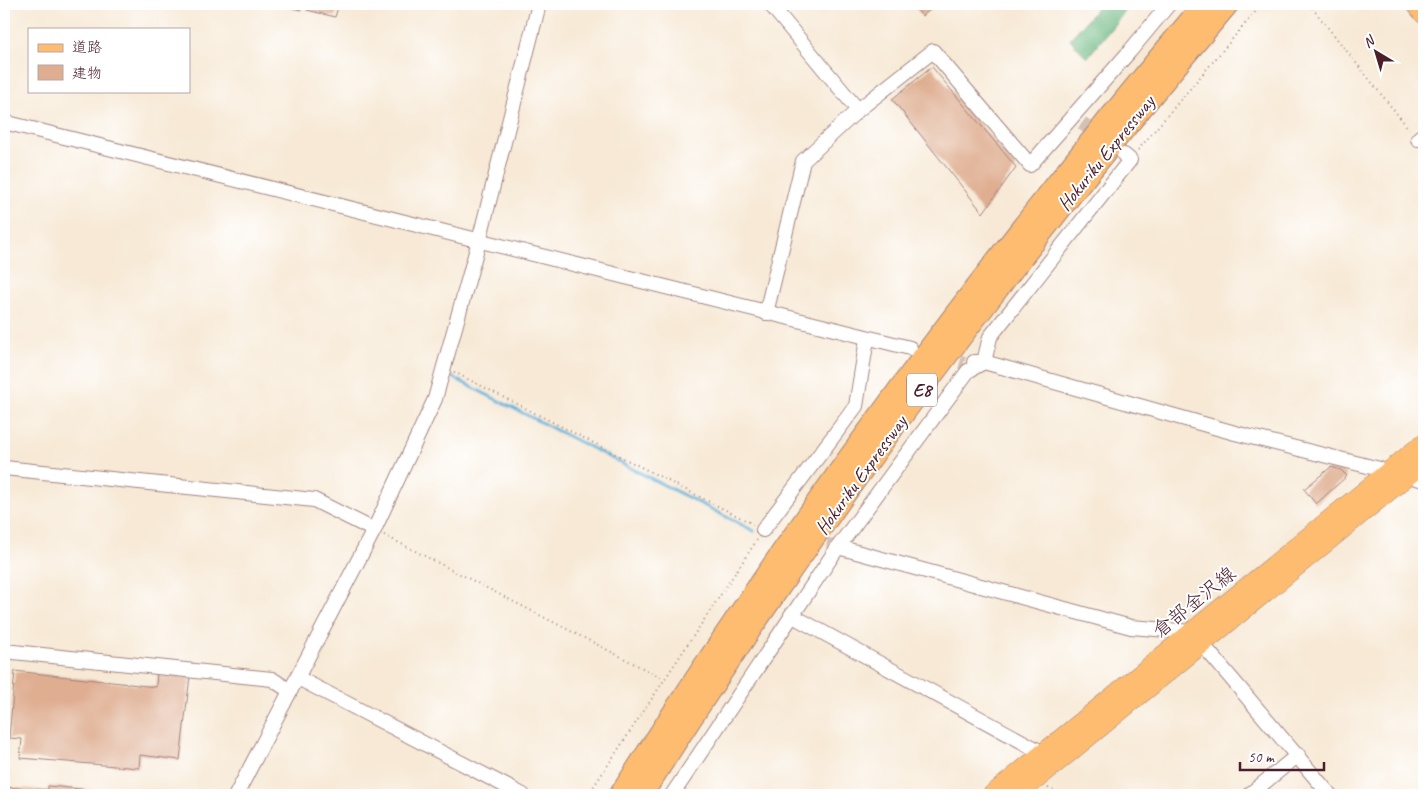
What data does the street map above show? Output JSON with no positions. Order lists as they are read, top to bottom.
{
  "streets": {
    "highway": ["Hokuriku Expressway", "E8"],
    "main road": ["倉部金沢線"]
  },
  "legend": ["道路", "建物"],
  "scale_bar": "50 m",
  "north": "top left"
}
